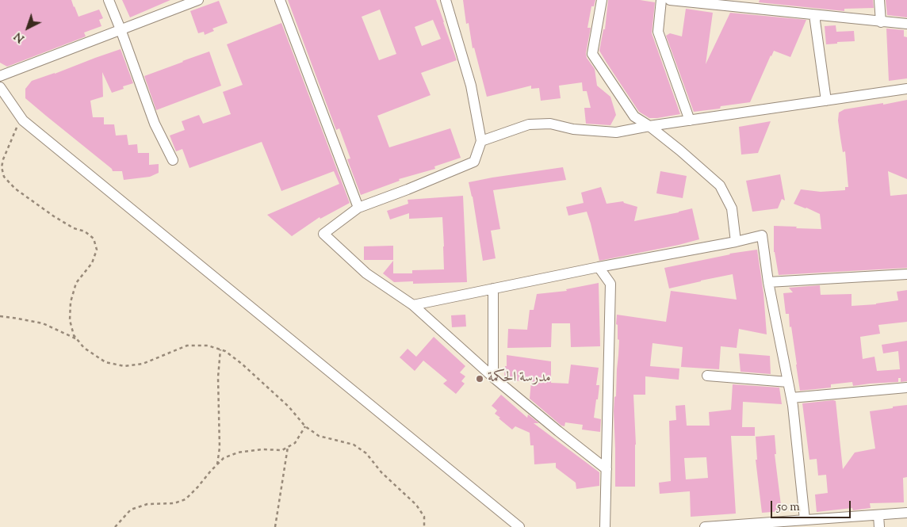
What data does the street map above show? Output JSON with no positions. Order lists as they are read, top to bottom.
{
  "places": ["مدرسة الحكمة"],
  "scale_bar": "50 m",
  "north": "bottom left"
}
